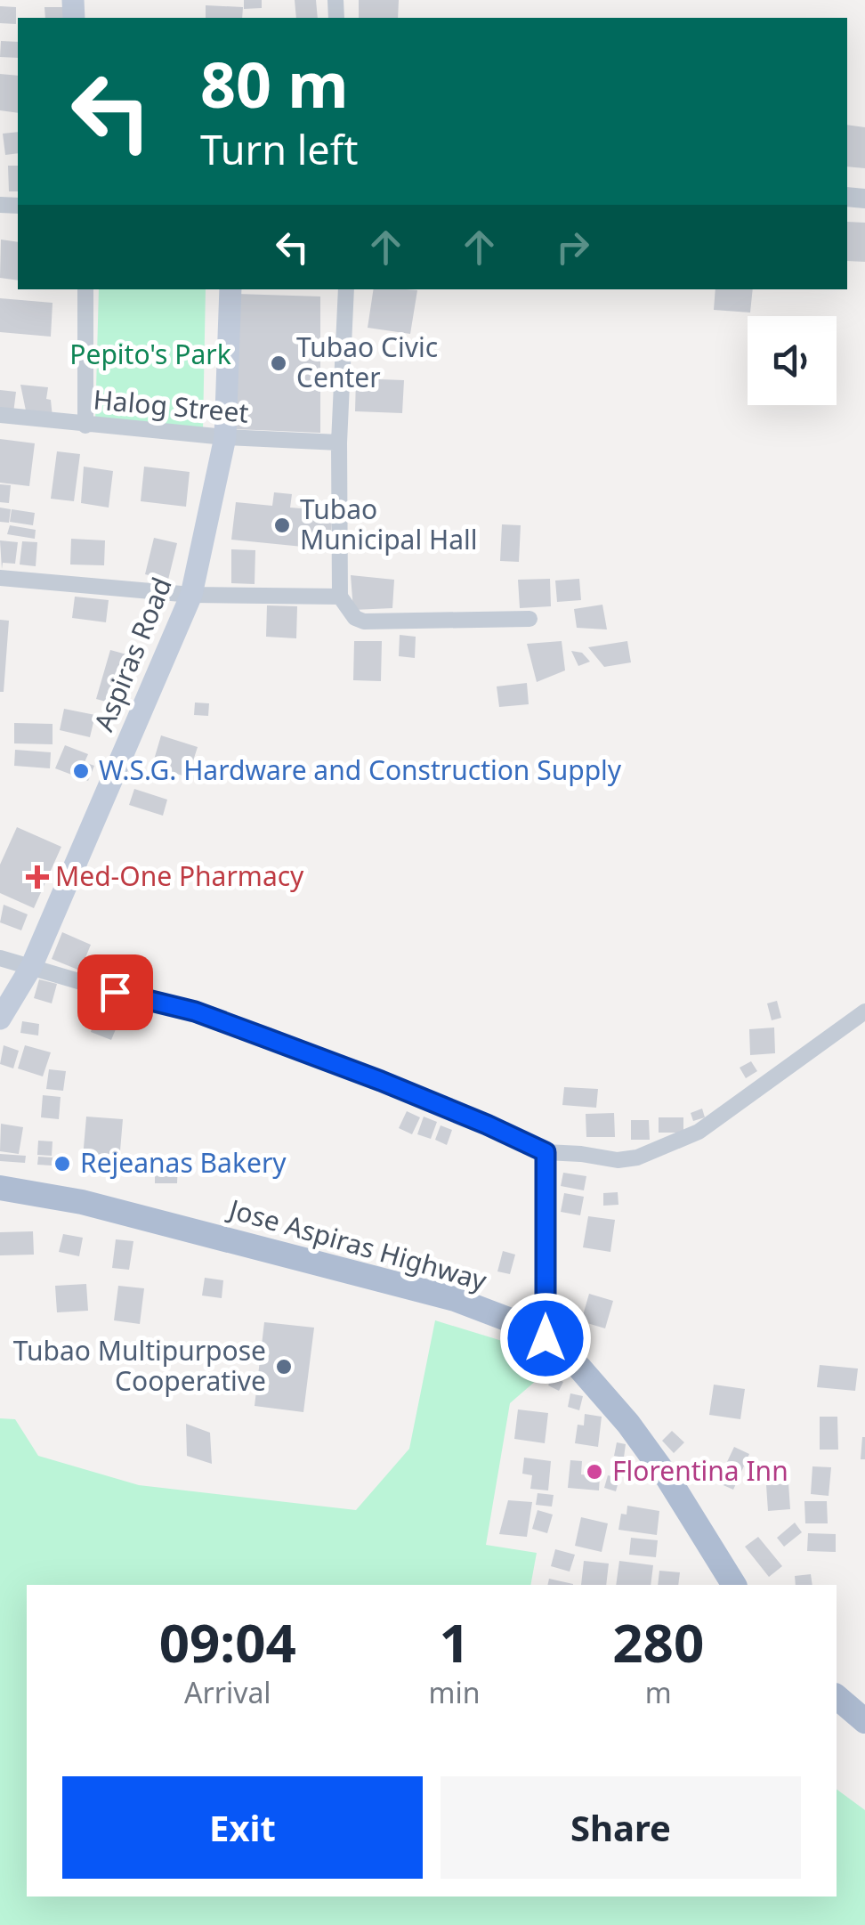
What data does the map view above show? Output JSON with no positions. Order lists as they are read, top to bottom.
{
  "streets": {
    "main road": ["Aspiras Road", "Jose Aspiras Highway"],
    "street": ["Halog Street"]
  },
  "crossings": [
    ["Halog Street", "Aspiras Road"]
  ],
  "parks": ["Pepito's Park"],
  "places": {
    "other": [
      "Tubao Civic Center",
      "Tubao Municipal Hall",
      "W.S.G. Hardware and Construction Supply",
      "Rejeanas Bakery",
      "Tubao Multipurpose Cooperative",
      "Florentina Inn"
    ],
    "health": ["Med-One Pharmacy"]
  },
  "page": {
    "turn": ["80 m", "Turn left"],
    "eta": [
      "09:04",
      "Arrival",
      "1",
      "min",
      "280",
      "m"
    ],
    "buttons": ["Exit", "Share"]
  }
}
